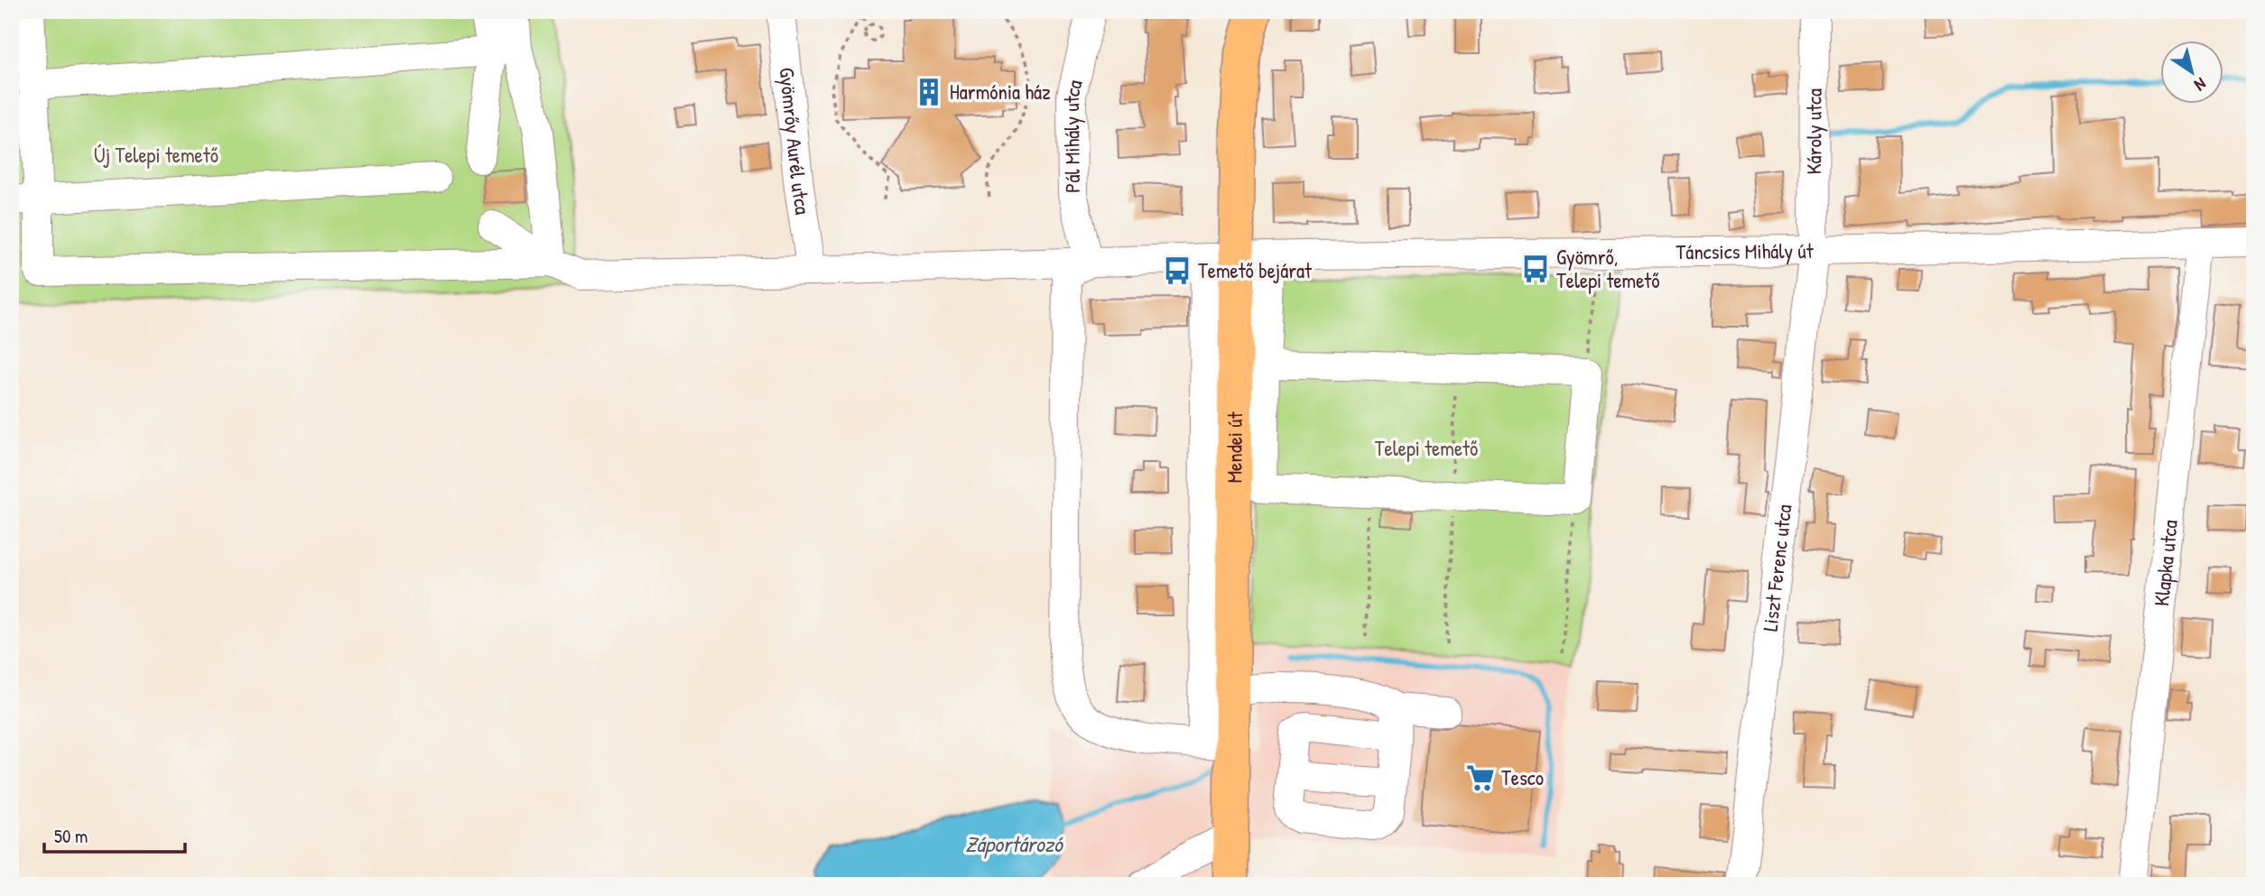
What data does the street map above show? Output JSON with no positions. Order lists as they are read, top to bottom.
{
  "streets": {
    "main road": ["Mendei út"],
    "street": [
      "Károly utca",
      "Pál Mihály utca",
      "Gyömrőy Aurél utca",
      "Táncsics Mihály út",
      "Klapka utca",
      "Liszt Ferenc utca"
    ]
  },
  "crossings": [
    ["Károly utca", "Táncsics Mihály út"],
    ["Károly utca", "Liszt Ferenc utca"],
    ["Pál Mihály utca", "Táncsics Mihály út"],
    ["Gyömrőy Aurél utca", "Táncsics Mihály út"],
    ["Táncsics Mihály út", "Mendei út"],
    ["Táncsics Mihály út", "Klapka utca"],
    ["Táncsics Mihály út", "Liszt Ferenc utca"]
  ],
  "water": ["Záportározó"],
  "parks": ["Új Telepi temető", "Telepi temető"],
  "places": {
    "building": ["Harmónia ház"],
    "bus stop": ["Gyömrő, Telepi temető", "Temető bejárat"],
    "supermarket": ["Tesco"]
  },
  "scale_bar": "50 m",
  "north": "bottom right"
}
